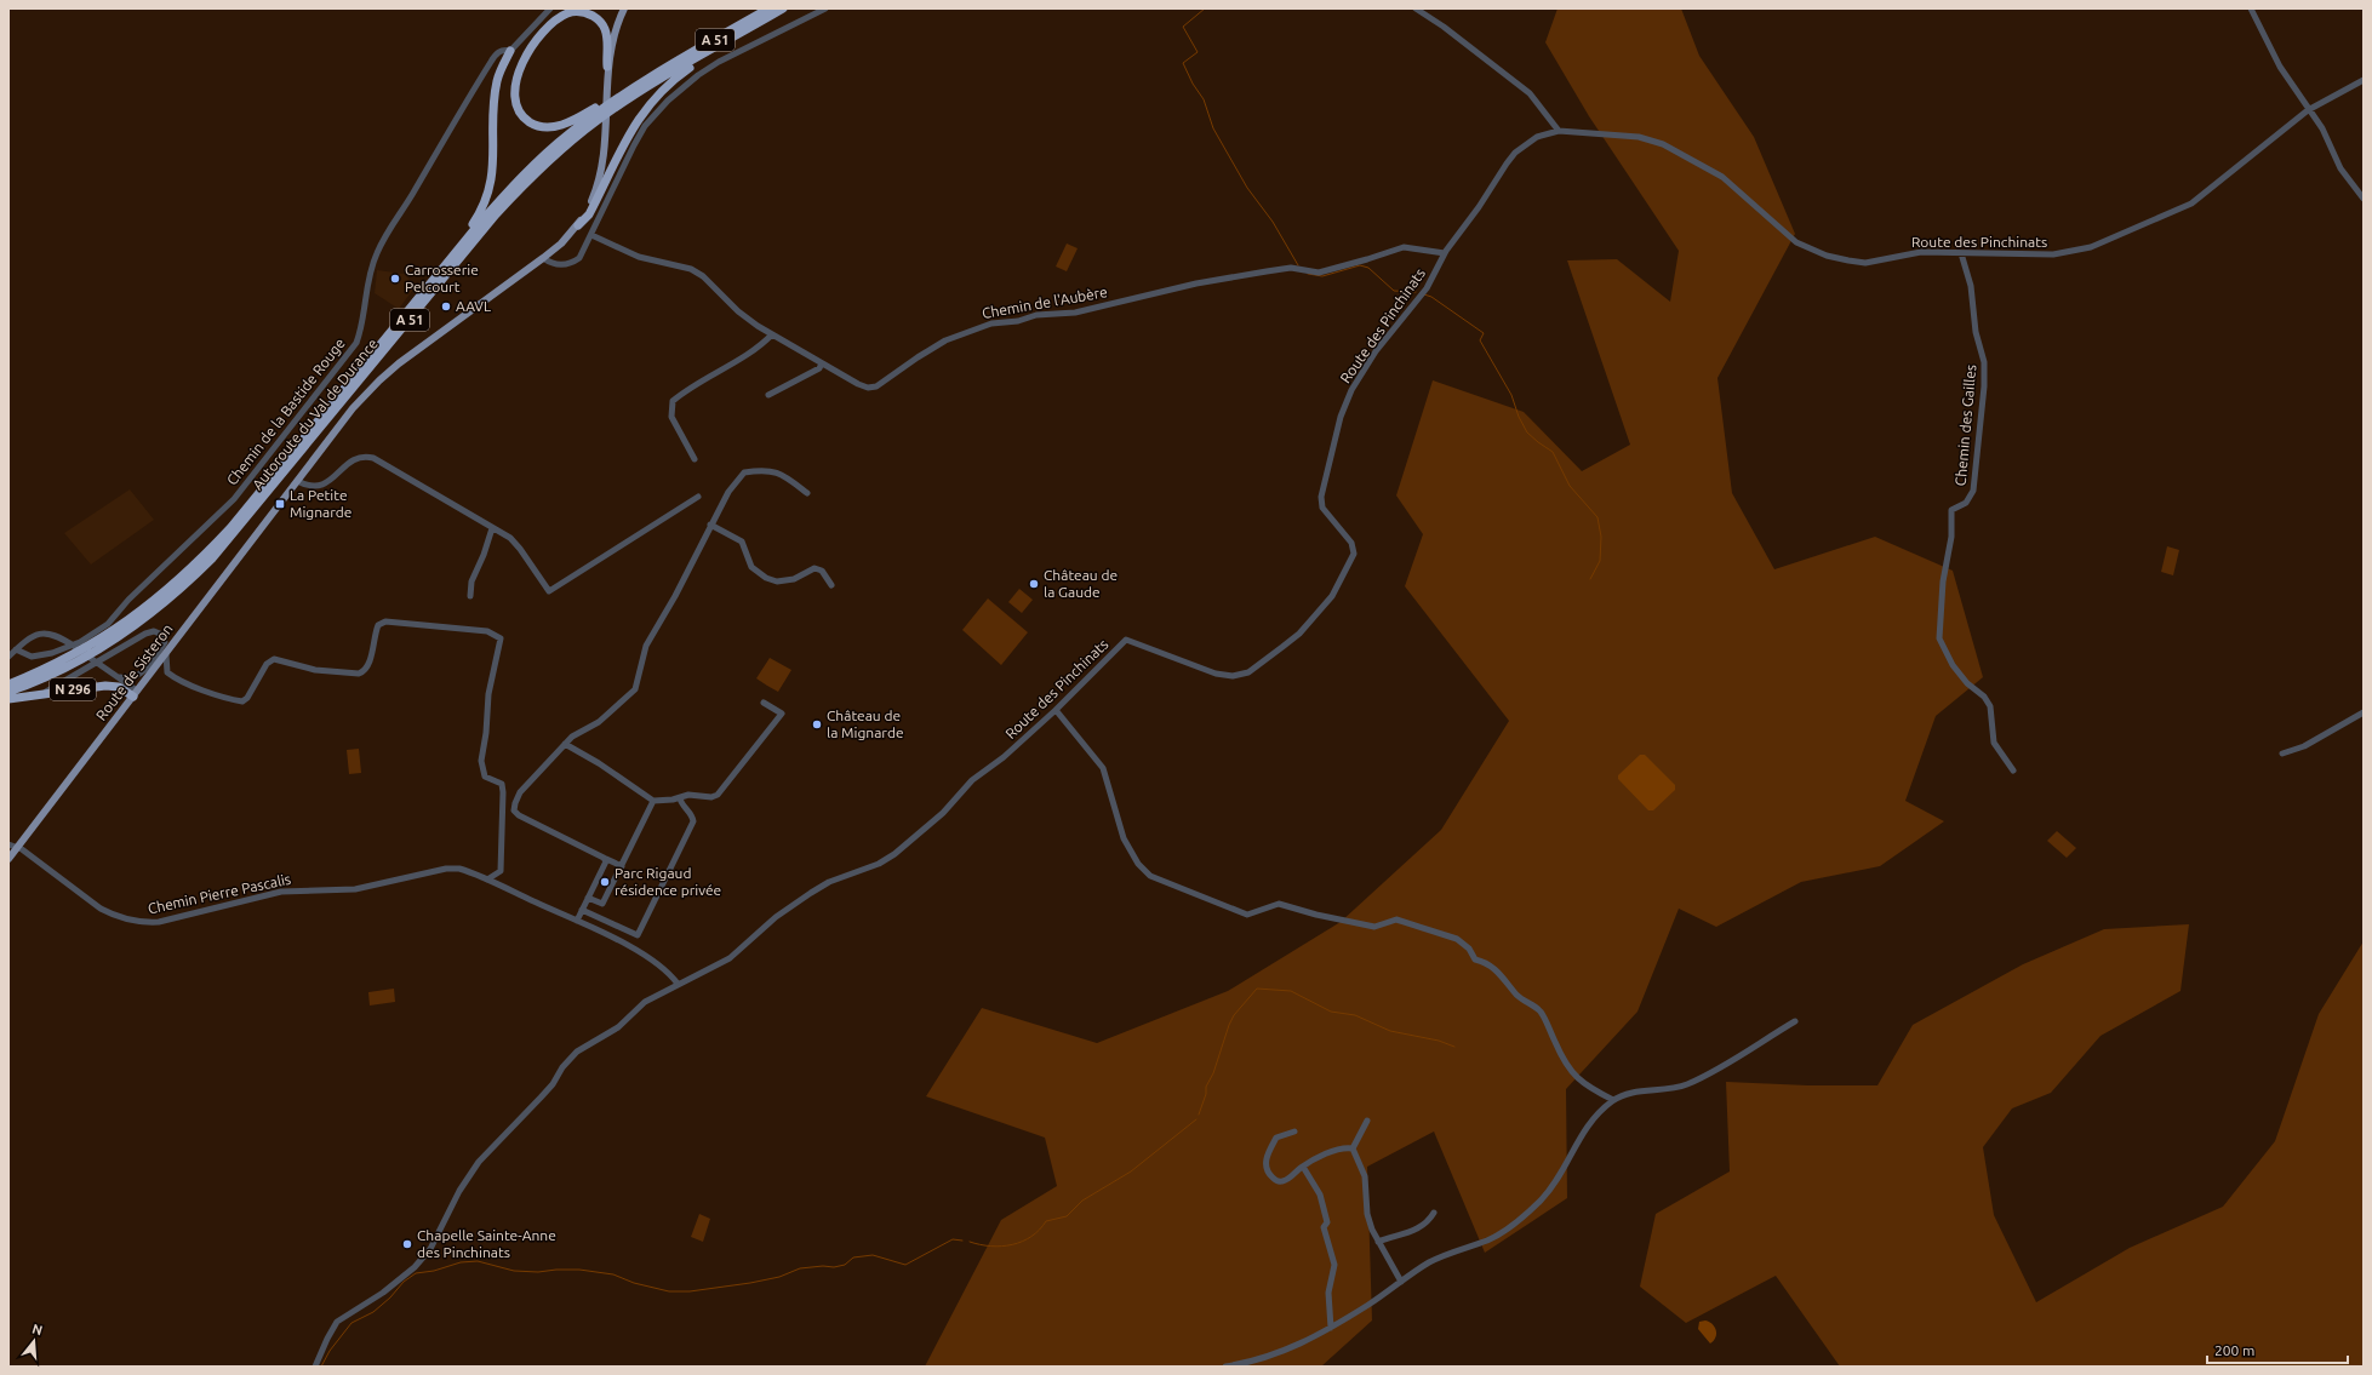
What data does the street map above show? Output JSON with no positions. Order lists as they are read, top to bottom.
{
  "streets": {
    "highway": ["A 51", "Autoroute du Val de Durance", "N 296"],
    "main road": ["Route de Sisteron"],
    "street": [
      "Route des Pinchinats",
      "Chemin de l'Aubère",
      "Chemin de la Bastide Rouge",
      "Chemin des Gailles",
      "Chemin Pierre Pascalis"
    ]
  },
  "crossings": [
    ["Route des Pinchinats", "Chemin de l'Aubère"],
    ["Route des Pinchinats", "Chemin des Gailles"],
    ["Route des Pinchinats", "Chemin Pierre Pascalis"],
    ["Route de Sisteron", "N 296"],
    ["Route de Sisteron", "Chemin Pierre Pascalis"]
  ],
  "places": {
    "other": [
      "Carrosserie Pelcourt",
      "AAVL",
      "Château de la Gaude",
      "Château de la Mignarde",
      "Parc Rigaud résidence privée",
      "Chapelle Sainte-Anne des Pinchinats"
    ],
    "transit": ["La Petite Mignarde"]
  },
  "scale_bar": "200 m",
  "north": "top"
}
